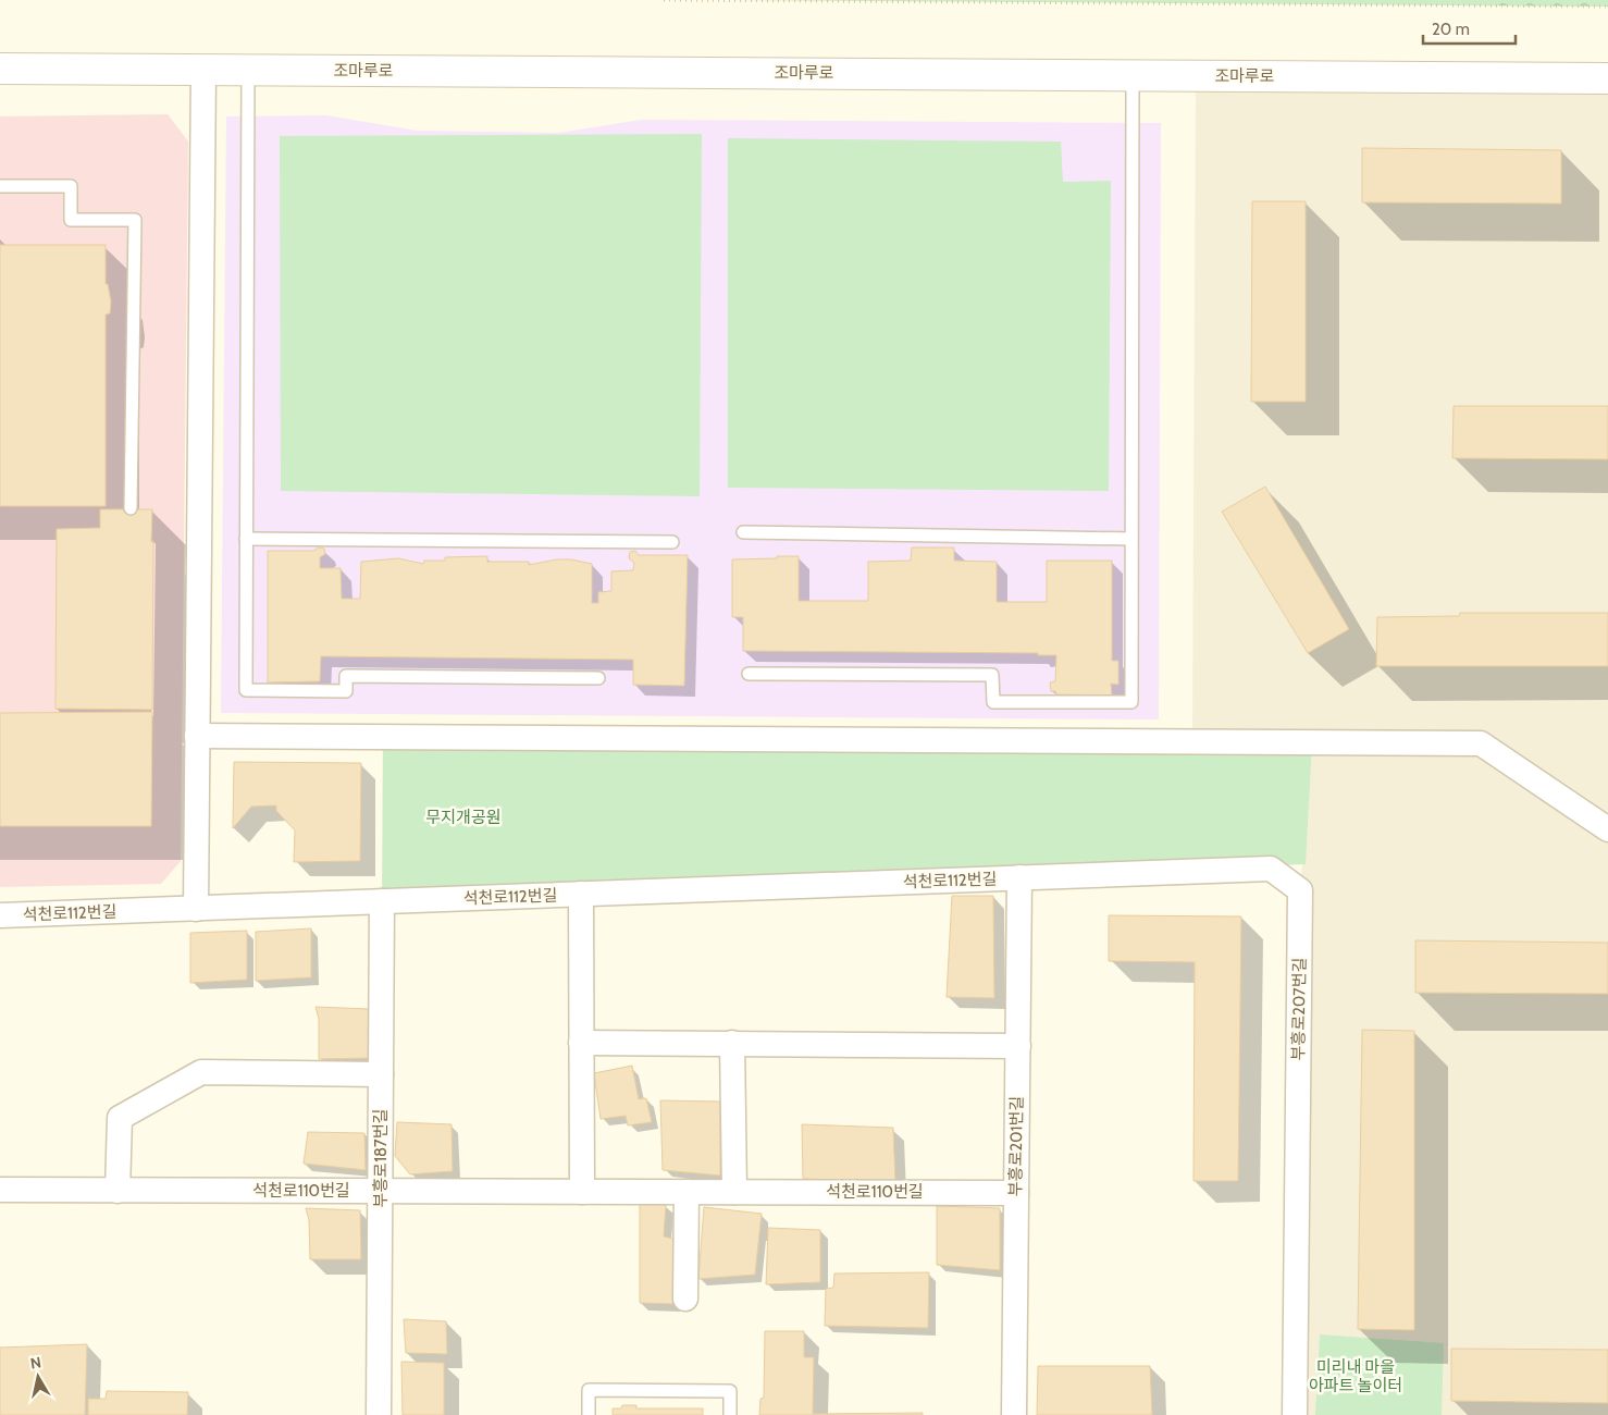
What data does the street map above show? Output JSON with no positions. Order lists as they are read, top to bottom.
{
  "streets": {
    "street": [
      "조마루로",
      "석천로112번길",
      "부흥로207번길",
      "부흥로201번길",
      "부흥로187번길",
      "석천로110번길"
    ]
  },
  "crossings": [
    ["석천로112번길", "부흥로207번길"],
    ["석천로112번길", "부흥로201번길"],
    ["석천로112번길", "부흥로187번길"],
    ["부흥로207번길", "부흥로201번길"],
    ["부흥로201번길", "석천로110번길"],
    ["부흥로187번길", "석천로110번길"]
  ],
  "parks": ["무지개공원", "미리내 마을 아파트 놀이터"],
  "scale_bar": "20 m",
  "north": "top"
}
